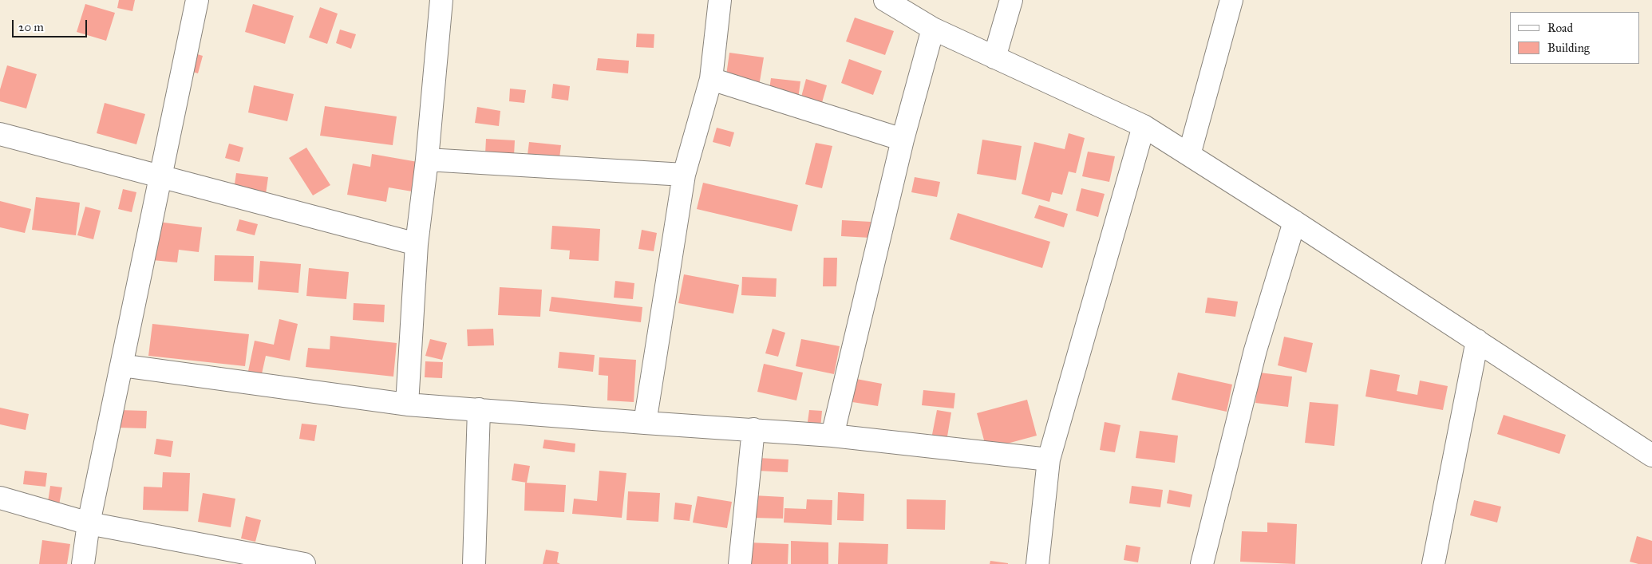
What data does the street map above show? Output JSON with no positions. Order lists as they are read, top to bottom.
{
  "legend": ["Road", "Building"],
  "scale_bar": "20 m"
}
